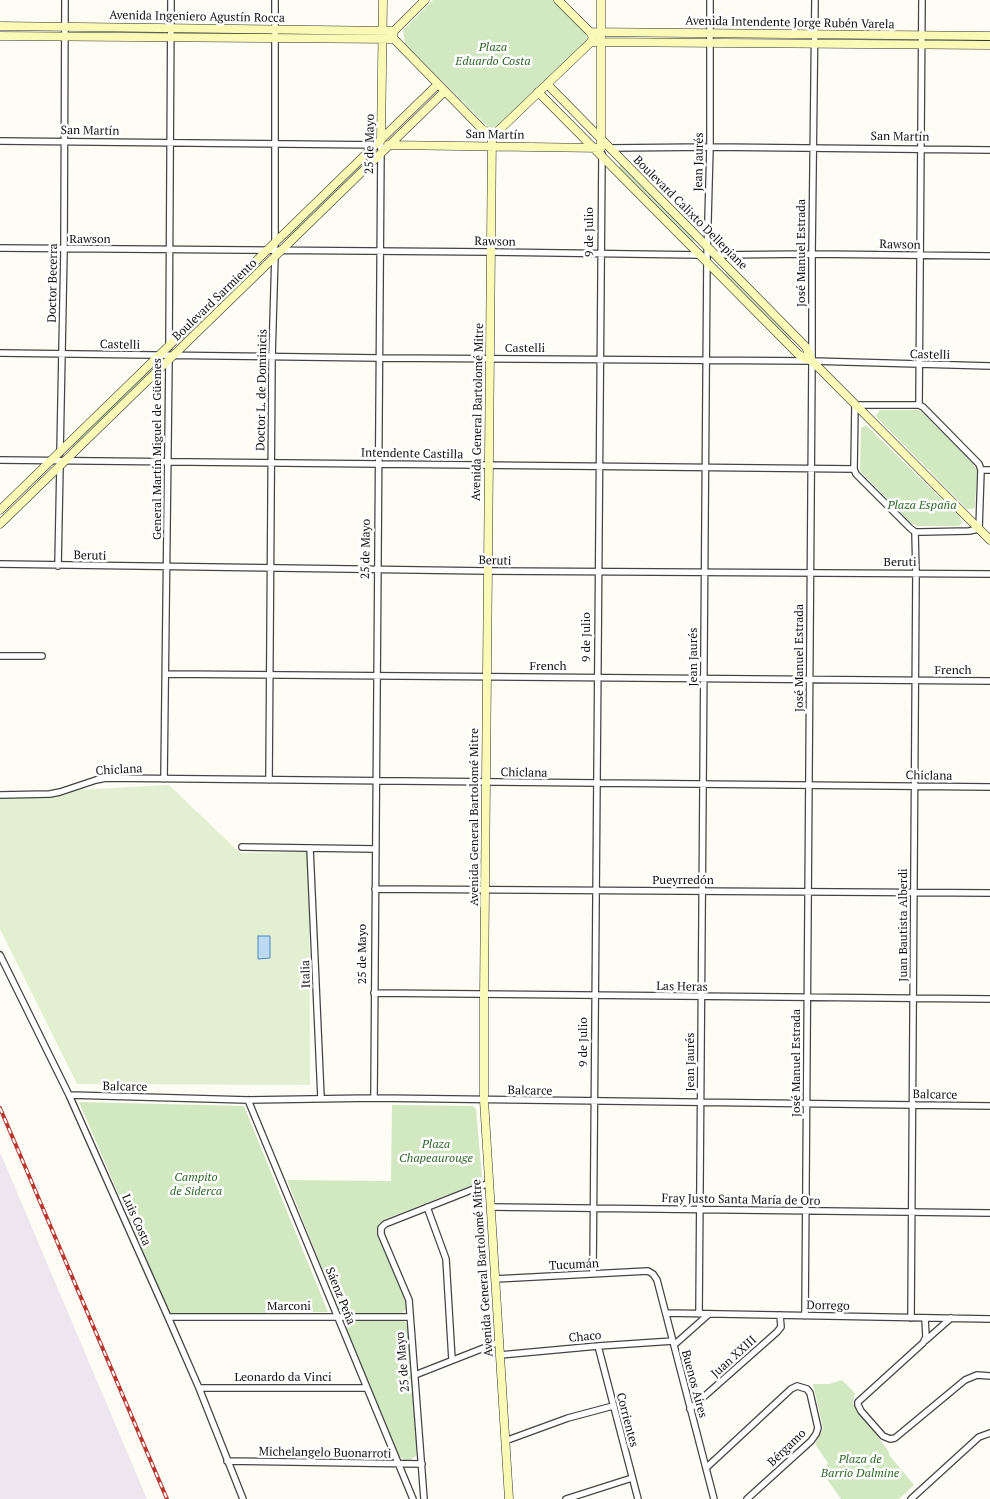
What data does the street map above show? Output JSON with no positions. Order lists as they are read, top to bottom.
{
  "streets": {
    "main road": [
      "Avenida Ingeniero Agustín Rocca",
      "Avenida Intendente Jorge Rubén Varela",
      "San Martín",
      "25 de Mayo",
      "Boulevard Calixto Dellepiane",
      "Boulevard Sarmiento",
      "Avenida General Bartolomé Mitre"
    ],
    "street": [
      "Jean Jaurés",
      "9 de Julio",
      "Rawson",
      "José Manuel Estrada",
      "Doctor Becerra",
      "Castelli",
      "Doctor L. de Dominicis",
      "General Martín Miguel de Güemes",
      "Intendente Castilla",
      "Beruti",
      "French",
      "Chiclana",
      "Pueyrredón",
      "Juan Bautista Alberdi",
      "Italia",
      "Las Heras",
      "Balcarce",
      "Fray Justo Santa María de Oro",
      "Luis Costa",
      "Tucumán",
      "Sáenz Peña",
      "Dorrego",
      "Marconi",
      "Chaco",
      "Juan XXIII",
      "Leonardo da Vinci",
      "Buenos Aires",
      "Corrientes",
      "Bérgamo",
      "Michelangelo Buonarroti"
    ]
  },
  "crossings": [
    ["Avenida Ingeniero Agustín Rocca", "25 de Mayo"],
    ["Avenida Ingeniero Agustín Rocca", "Doctor Becerra"],
    ["Avenida Ingeniero Agustín Rocca", "Doctor L. de Dominicis"],
    ["Avenida Ingeniero Agustín Rocca", "General Martín Miguel de Güemes"],
    ["Avenida Intendente Jorge Rubén Varela", "Jean Jaurés"],
    ["Avenida Intendente Jorge Rubén Varela", "José Manuel Estrada"],
    ["San Martín", "25 de Mayo"],
    ["San Martín", "Jean Jaurés"],
    ["San Martín", "Boulevard Calixto Dellepiane"],
    ["San Martín", "José Manuel Estrada"],
    ["San Martín", "Doctor Becerra"],
    ["San Martín", "Boulevard Sarmiento"],
    ["San Martín", "Doctor L. de Dominicis"],
    ["San Martín", "Avenida General Bartolomé Mitre"],
    ["San Martín", "General Martín Miguel de Güemes"],
    ["25 de Mayo", "Rawson"],
    ["25 de Mayo", "Boulevard Sarmiento"],
    ["25 de Mayo", "Castelli"],
    ["25 de Mayo", "Intendente Castilla"],
    ["25 de Mayo", "Beruti"],
    ["25 de Mayo", "French"],
    ["25 de Mayo", "Chiclana"],
    ["25 de Mayo", "Pueyrredón"],
    ["25 de Mayo", "Las Heras"],
    ["25 de Mayo", "Balcarce"],
    ["25 de Mayo", "Marconi"],
    ["25 de Mayo", "Michelangelo Buonarroti"],
    ["Jean Jaurés", "Boulevard Calixto Dellepiane"],
    ["Jean Jaurés", "Rawson"],
    ["Jean Jaurés", "Castelli"],
    ["Jean Jaurés", "Intendente Castilla"],
    ["Jean Jaurés", "Beruti"],
    ["Jean Jaurés", "French"],
    ["Jean Jaurés", "Chiclana"],
    ["Jean Jaurés", "Pueyrredón"],
    ["Jean Jaurés", "Las Heras"],
    ["Jean Jaurés", "Balcarce"],
    ["Jean Jaurés", "Fray Justo Santa María de Oro"],
    ["Jean Jaurés", "Dorrego"],
    ["Boulevard Calixto Dellepiane", "9 de Julio"],
    ["Boulevard Calixto Dellepiane", "Rawson"],
    ["Boulevard Calixto Dellepiane", "José Manuel Estrada"],
    ["Boulevard Calixto Dellepiane", "Castelli"],
    ["9 de Julio", "Rawson"],
    ["9 de Julio", "Castelli"],
    ["9 de Julio", "Intendente Castilla"],
    ["9 de Julio", "Beruti"],
    ["9 de Julio", "French"],
    ["9 de Julio", "Chiclana"],
    ["9 de Julio", "Pueyrredón"],
    ["9 de Julio", "Las Heras"],
    ["9 de Julio", "Balcarce"],
    ["9 de Julio", "Fray Justo Santa María de Oro"],
    ["9 de Julio", "Tucumán"],
    ["Rawson", "José Manuel Estrada"],
    ["Rawson", "Doctor Becerra"],
    ["Rawson", "Boulevard Sarmiento"],
    ["Rawson", "Doctor L. de Dominicis"],
    ["Rawson", "Avenida General Bartolomé Mitre"],
    ["Rawson", "General Martín Miguel de Güemes"],
    ["José Manuel Estrada", "Castelli"],
    ["José Manuel Estrada", "Intendente Castilla"],
    ["José Manuel Estrada", "Beruti"],
    ["José Manuel Estrada", "French"],
    ["José Manuel Estrada", "Chiclana"],
    ["José Manuel Estrada", "Pueyrredón"],
    ["José Manuel Estrada", "Las Heras"],
    ["José Manuel Estrada", "Balcarce"],
    ["José Manuel Estrada", "Fray Justo Santa María de Oro"],
    ["José Manuel Estrada", "Dorrego"],
    ["Doctor Becerra", "Boulevard Sarmiento"],
    ["Doctor Becerra", "Castelli"],
    ["Doctor Becerra", "Intendente Castilla"],
    ["Doctor Becerra", "Beruti"],
    ["Boulevard Sarmiento", "Castelli"],
    ["Boulevard Sarmiento", "Doctor L. de Dominicis"],
    ["Boulevard Sarmiento", "General Martín Miguel de Güemes"],
    ["Boulevard Sarmiento", "Intendente Castilla"],
    ["Castelli", "Doctor L. de Dominicis"],
    ["Castelli", "Avenida General Bartolomé Mitre"],
    ["Castelli", "General Martín Miguel de Güemes"],
    ["Doctor L. de Dominicis", "Intendente Castilla"],
    ["Doctor L. de Dominicis", "Beruti"],
    ["Doctor L. de Dominicis", "French"],
    ["Doctor L. de Dominicis", "Chiclana"],
    ["Avenida General Bartolomé Mitre", "Intendente Castilla"],
    ["Avenida General Bartolomé Mitre", "Beruti"],
    ["Avenida General Bartolomé Mitre", "French"],
    ["Avenida General Bartolomé Mitre", "Chiclana"],
    ["Avenida General Bartolomé Mitre", "Pueyrredón"],
    ["Avenida General Bartolomé Mitre", "Las Heras"],
    ["Avenida General Bartolomé Mitre", "Balcarce"],
    ["Avenida General Bartolomé Mitre", "Fray Justo Santa María de Oro"],
    ["Avenida General Bartolomé Mitre", "Tucumán"],
    ["Avenida General Bartolomé Mitre", "Chaco"],
    ["General Martín Miguel de Güemes", "Intendente Castilla"],
    ["General Martín Miguel de Güemes", "Beruti"],
    ["General Martín Miguel de Güemes", "French"],
    ["General Martín Miguel de Güemes", "Chiclana"],
    ["Beruti", "Juan Bautista Alberdi"],
    ["French", "Juan Bautista Alberdi"],
    ["Chiclana", "Juan Bautista Alberdi"],
    ["Pueyrredón", "Juan Bautista Alberdi"],
    ["Juan Bautista Alberdi", "Las Heras"],
    ["Juan Bautista Alberdi", "Balcarce"],
    ["Juan Bautista Alberdi", "Fray Justo Santa María de Oro"],
    ["Juan Bautista Alberdi", "Dorrego"],
    ["Italia", "Balcarce"],
    ["Balcarce", "Luis Costa"],
    ["Balcarce", "Sáenz Peña"],
    ["Luis Costa", "Marconi"],
    ["Luis Costa", "Leonardo da Vinci"],
    ["Luis Costa", "Michelangelo Buonarroti"],
    ["Tucumán", "Buenos Aires"],
    ["Sáenz Peña", "Marconi"],
    ["Sáenz Peña", "Leonardo da Vinci"],
    ["Sáenz Peña", "Michelangelo Buonarroti"],
    ["Dorrego", "Juan XXIII"],
    ["Dorrego", "Buenos Aires"],
    ["Chaco", "Buenos Aires"],
    ["Chaco", "Corrientes"],
    ["Juan XXIII", "Buenos Aires"],
    ["Buenos Aires", "Bérgamo"]
  ],
  "parks": [
    "Plaza Eduardo Costa",
    "Plaza España",
    "Plaza Chapeaurouge",
    "Campito de Siderca",
    "Plaza de Barrio Dalmine"
  ]
}
